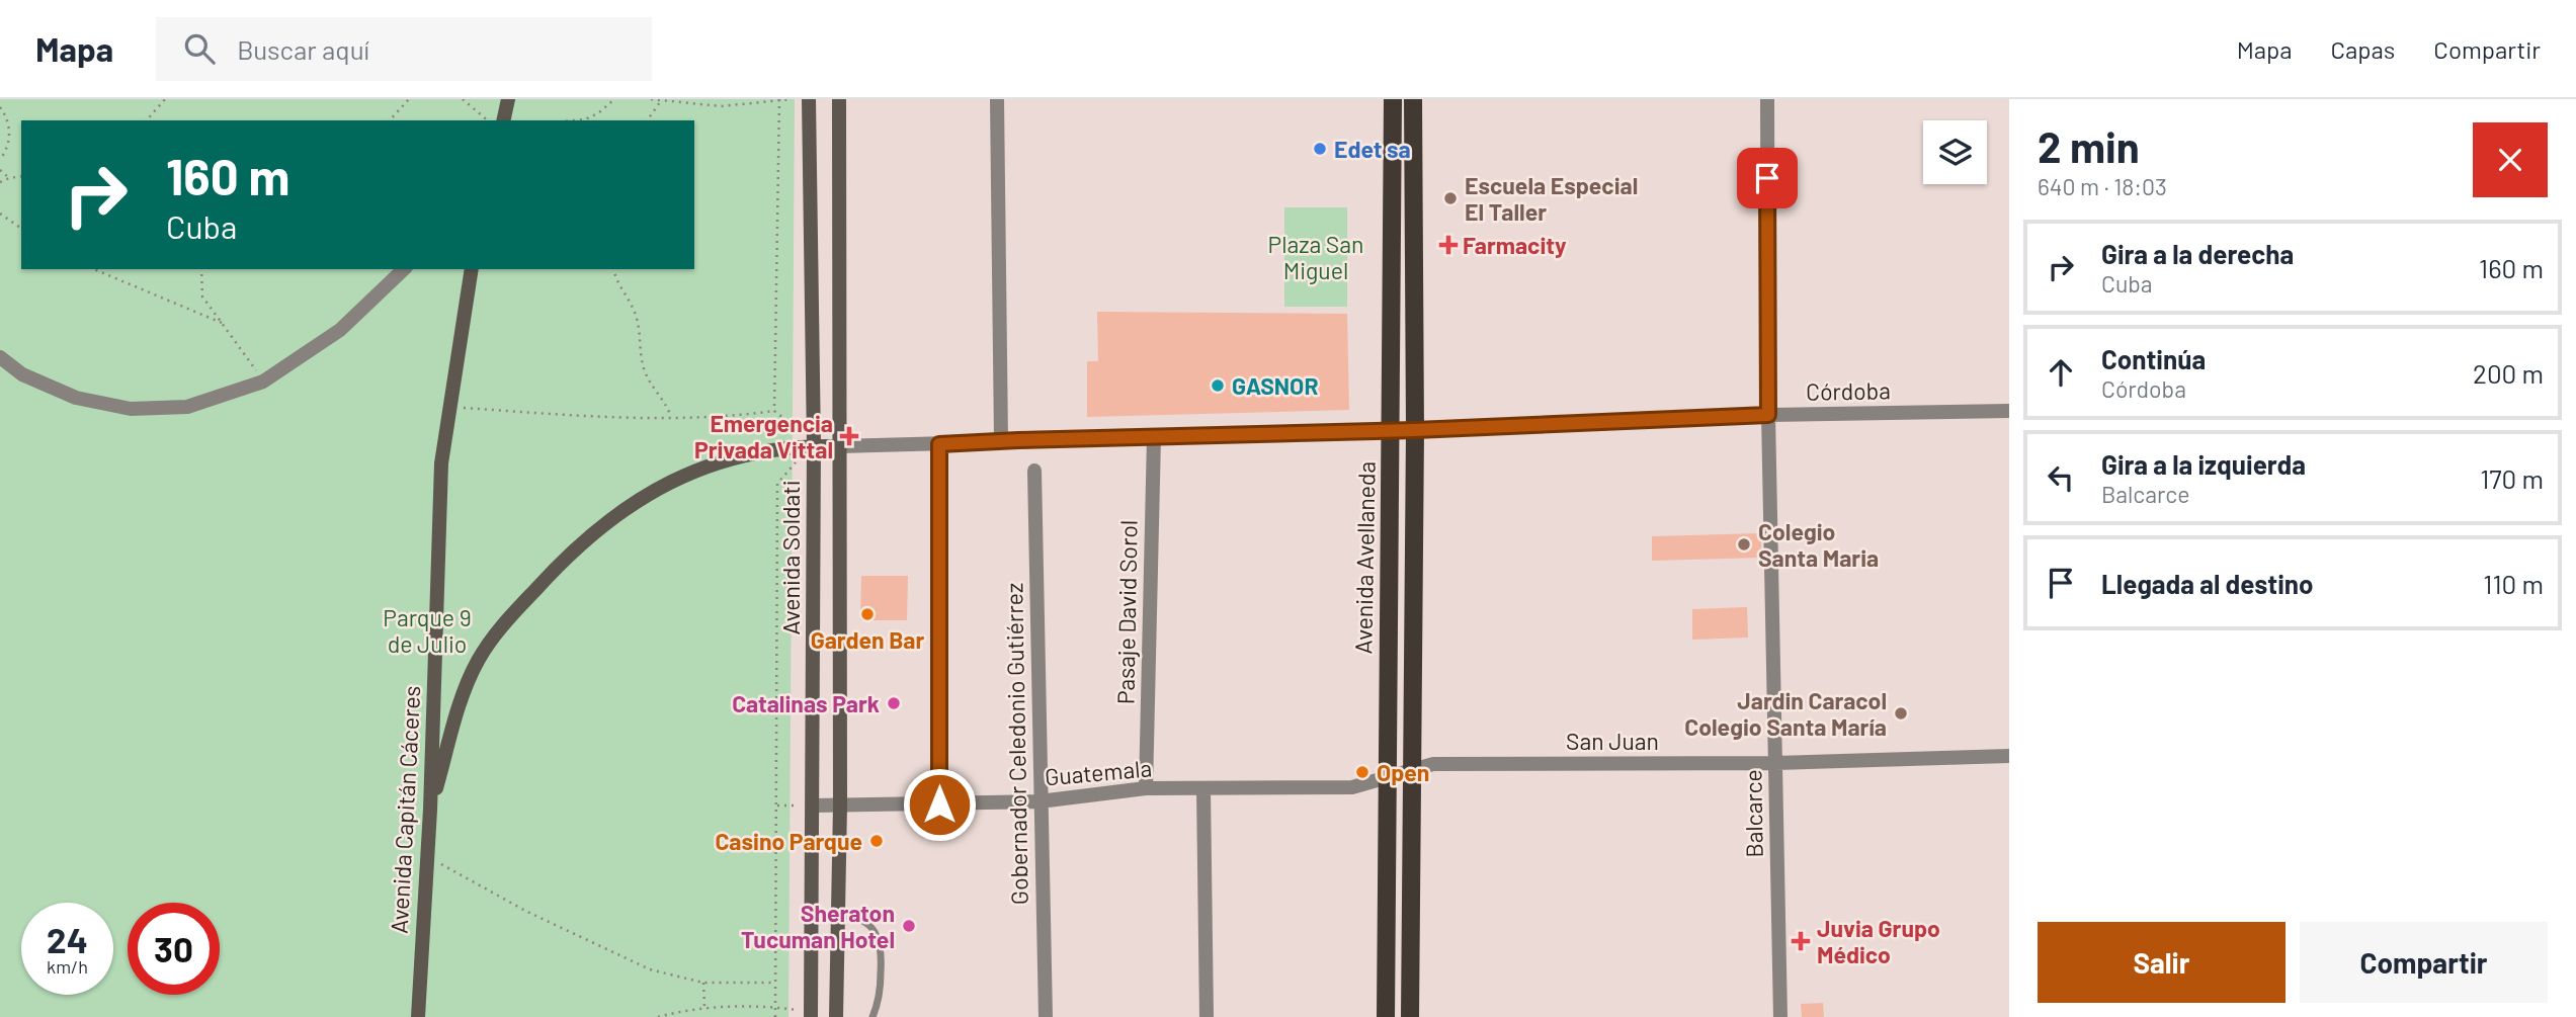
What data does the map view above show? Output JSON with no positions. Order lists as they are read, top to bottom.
{
  "streets": {
    "main road": ["Avenida Soldati", "Avenida Avellaneda", "Avenida Capitán Cáceres"],
    "street": [
      "Córdoba",
      "Pasaje David Sorol",
      "San Juan",
      "Gobernador Celedonio Gutiérrez",
      "Guatemala",
      "Balcarce"
    ]
  },
  "crossings": [
    ["Córdoba", "Avenida Avellaneda"],
    ["Córdoba", "Pasaje David Sorol"],
    ["Córdoba", "Balcarce"],
    ["Avenida Soldati", "Guatemala"],
    ["Avenida Avellaneda", "San Juan"],
    ["Avenida Avellaneda", "Guatemala"],
    ["Pasaje David Sorol", "Guatemala"],
    ["San Juan", "Guatemala"],
    ["San Juan", "Balcarce"],
    ["Gobernador Celedonio Gutiérrez", "Guatemala"]
  ],
  "parks": ["Plaza San Miguel", "Parque 9 de Julio"],
  "places": {
    "other": [
      "Edet sa",
      "Escuela Especial El Taller",
      "GASNOR",
      "Colegio Santa Maria",
      "Garden Bar",
      "Catalinas Park",
      "Jardin Caracol Colegio Santa María",
      "Open",
      "Casino Parque",
      "Sheraton Tucuman Hotel"
    ],
    "health": ["Farmacity", "Emergencia Privada Vittal", "Juvia Grupo Médico"]
  },
  "page": {
    "header": "Mapa",
    "search": "Buscar aquí",
    "nav": ["Mapa", "Capas", "Compartir"],
    "heading": ["2 min", "640 m · 18:03"],
    "turn": ["160 m", "Cuba"],
    "list": [
      {
        "name": "Gira a la derecha",
        "note": "Cuba",
        "value": "160 m"
      },
      {
        "name": "Continúa",
        "note": "Córdoba",
        "value": "200 m"
      },
      {
        "name": "Gira a la izquierda",
        "note": "Balcarce",
        "value": "170 m"
      },
      {
        "name": "Llegada al destino",
        "value": "110 m"
      }
    ],
    "speed": "24 km/h",
    "limit": "30",
    "buttons": ["Salir", "Compartir"]
  }
}
